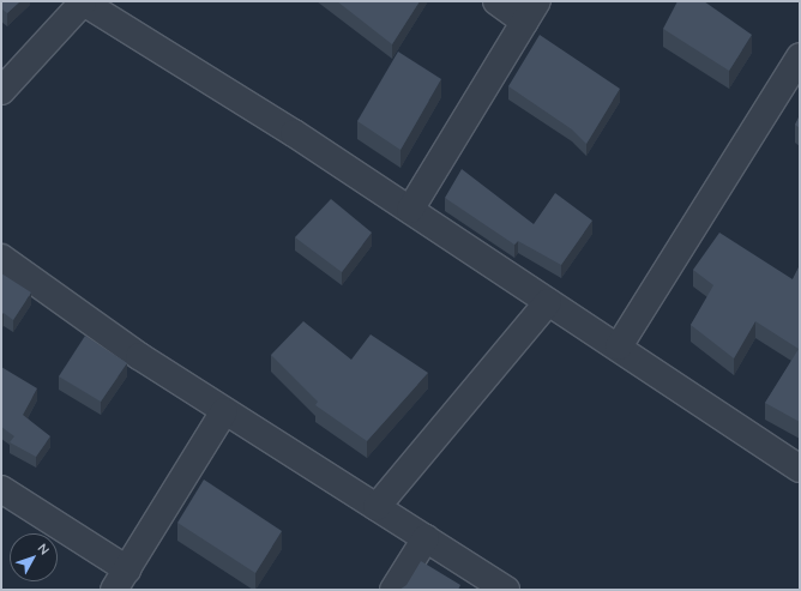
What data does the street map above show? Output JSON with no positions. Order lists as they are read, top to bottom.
{
  "north": "top right"
}
